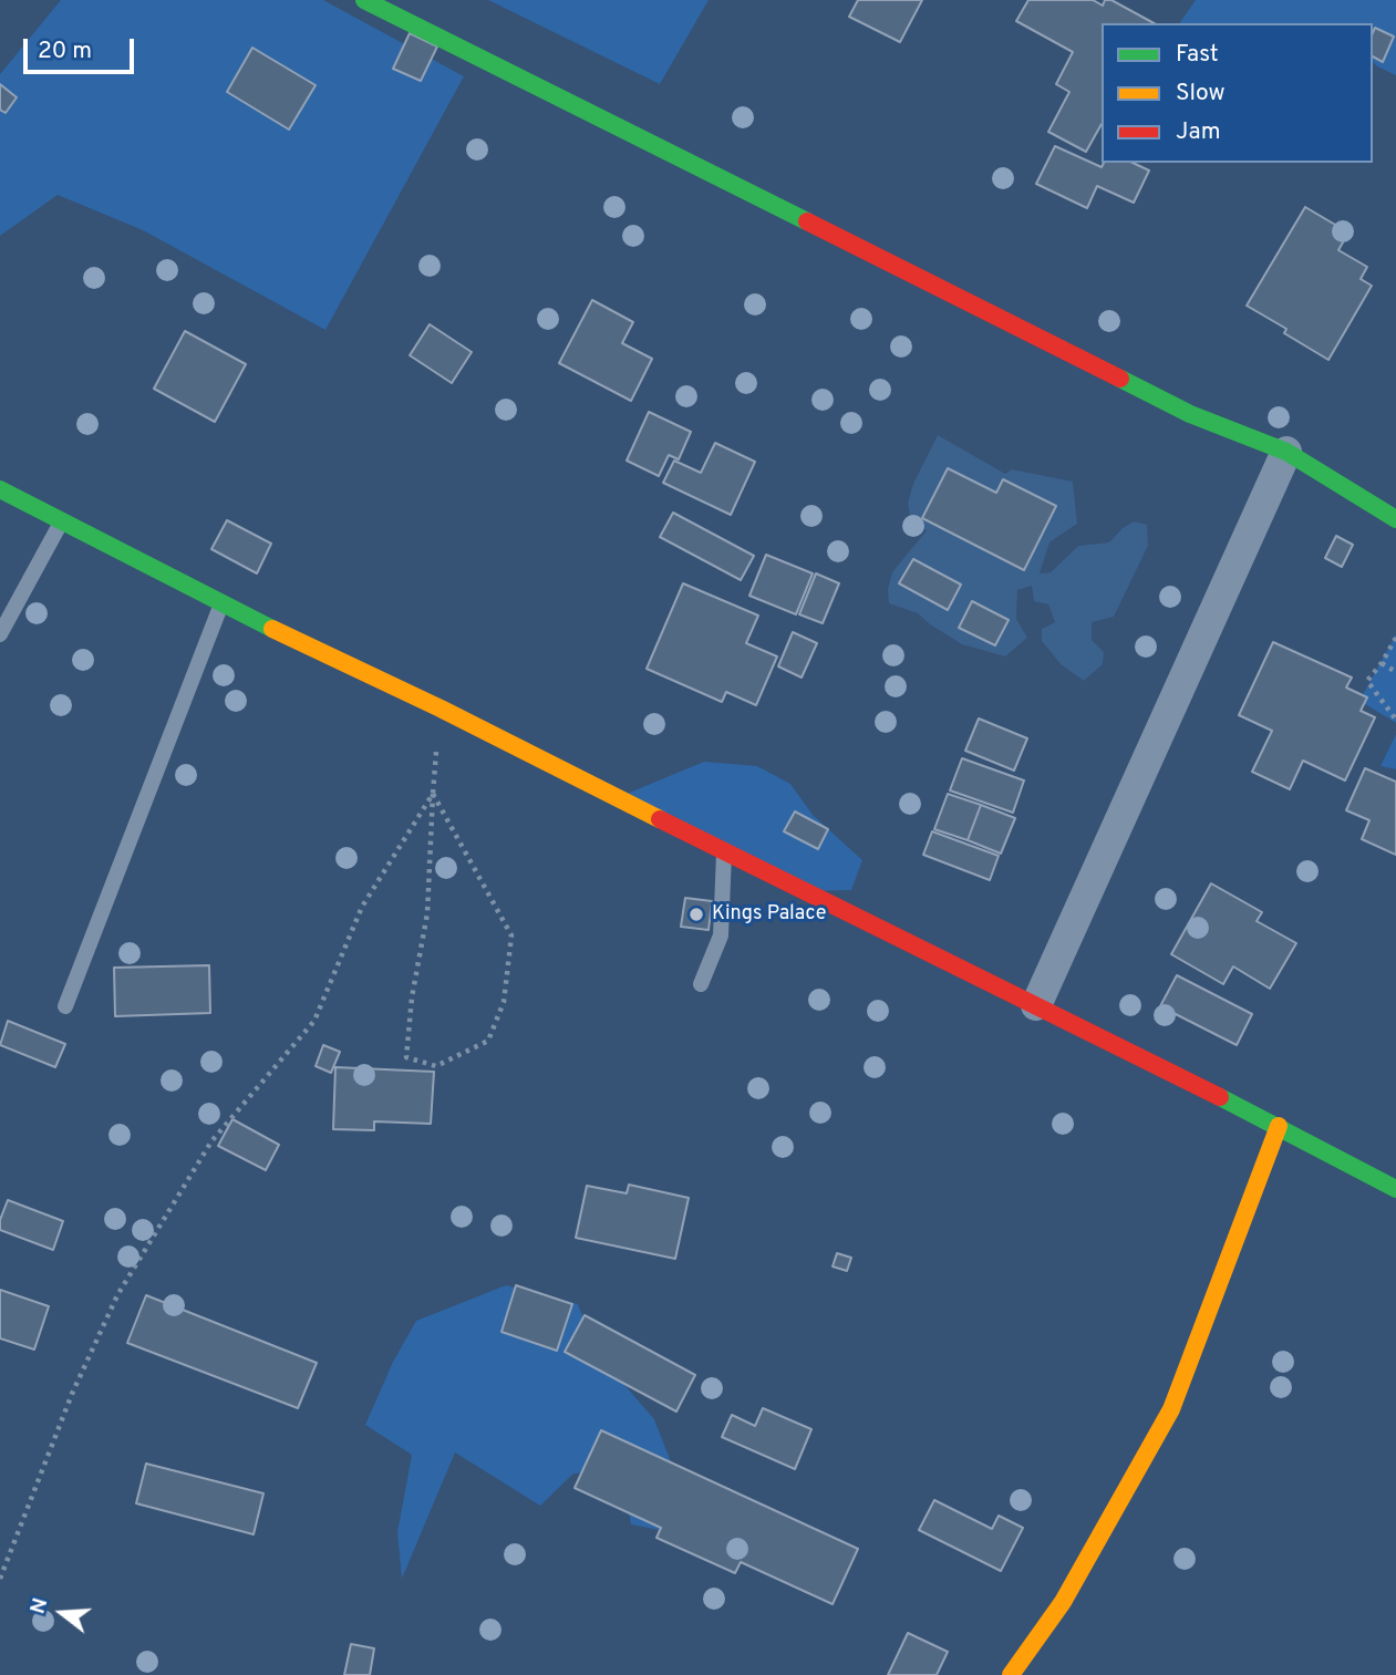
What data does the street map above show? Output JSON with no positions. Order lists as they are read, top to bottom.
{
  "places": ["Kings Palace"],
  "legend": ["Fast", "Slow", "Jam"],
  "scale_bar": "20 m",
  "north": "left"
}
